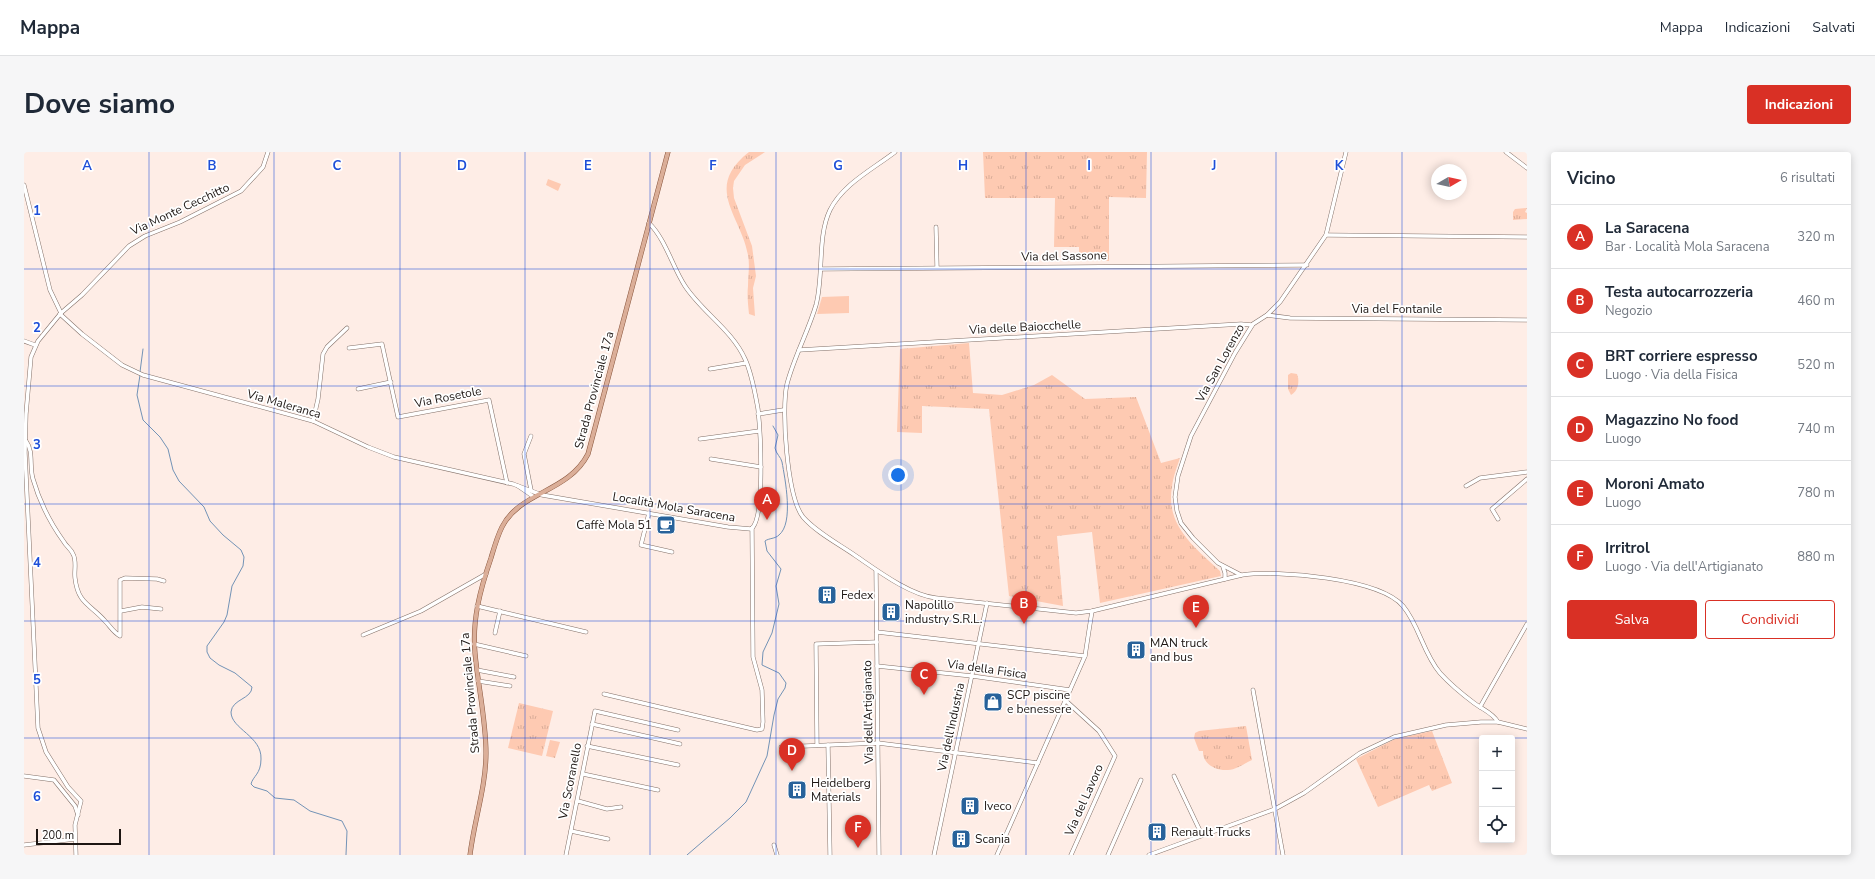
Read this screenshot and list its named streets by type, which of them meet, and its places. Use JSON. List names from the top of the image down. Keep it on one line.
{"streets":{"main road":["Strada Provinciale 17a"],"street":["Via Monte Cecchitto","Via del Sassone","Via del Fontanile","Via delle Baiocchelle","Via San Lorenzo","Via Rosetole","Via Maleranca","Località Mola Saracena","Via della Fisica","Via dell'Artigianato","Via dell'Industria","Via Scoranello","Via del Lavoro"]},"crossings":[["Via Monte Cecchitto","Via Maleranca"],["Via del Sassone","Via San Lorenzo"],["Via del Fontanile","Via San Lorenzo"],["Via delle Baiocchelle","Via San Lorenzo"],["Strada Provinciale 17a","Località Mola Saracena"],["Via Rosetole","Via Maleranca"],["Via Maleranca","Località Mola Saracena"],["Via della Fisica","Via dell'Artigianato"],["Via della Fisica","Via dell'Industria"]],"places":{"cafe":["Caffè Mola 51"],"building":["Fedex","Napolillo industry S.R.L.","MAN truck and bus","Heidelberg Materials","Iveco","Renault Trucks","Scania"],"shop":["SCP piscine e benessere"]},"scale_bar":"200 m","north":"right","page":{"header":"Mappa","nav":["Mappa","Indicazioni","Salvati"],"title":"Dove siamo","buttons":["Indicazioni",["Salva","Condividi"]],"heading":["Vicino","6 risultati"],"list":[{"mark":"A","name":"La Saracena","note":"Bar · Località Mola Saracena","value":"320 m"},{"mark":"B","name":"Testa autocarrozzeria","note":"Negozio","value":"460 m"},{"mark":"C","name":"BRT corriere espresso","note":"Luogo · Via della Fisica","value":"520 m"},{"mark":"D","name":"Magazzino No food","note":"Luogo","value":"740 m"},{"mark":"E","name":"Moroni Amato","note":"Luogo","value":"780 m"},{"mark":"F","name":"Irritrol","note":"Luogo · Via dell'Artigianato","value":"880 m"}],"pins":["A","B","E","C","D","F"],"map_buttons":["+","−"],"scale":"200 m"},"grid":{"columns":["A","B","C","D","E","F","G","H","I","J","K"],"rows":["1","2","3","4","5","6"]}}
